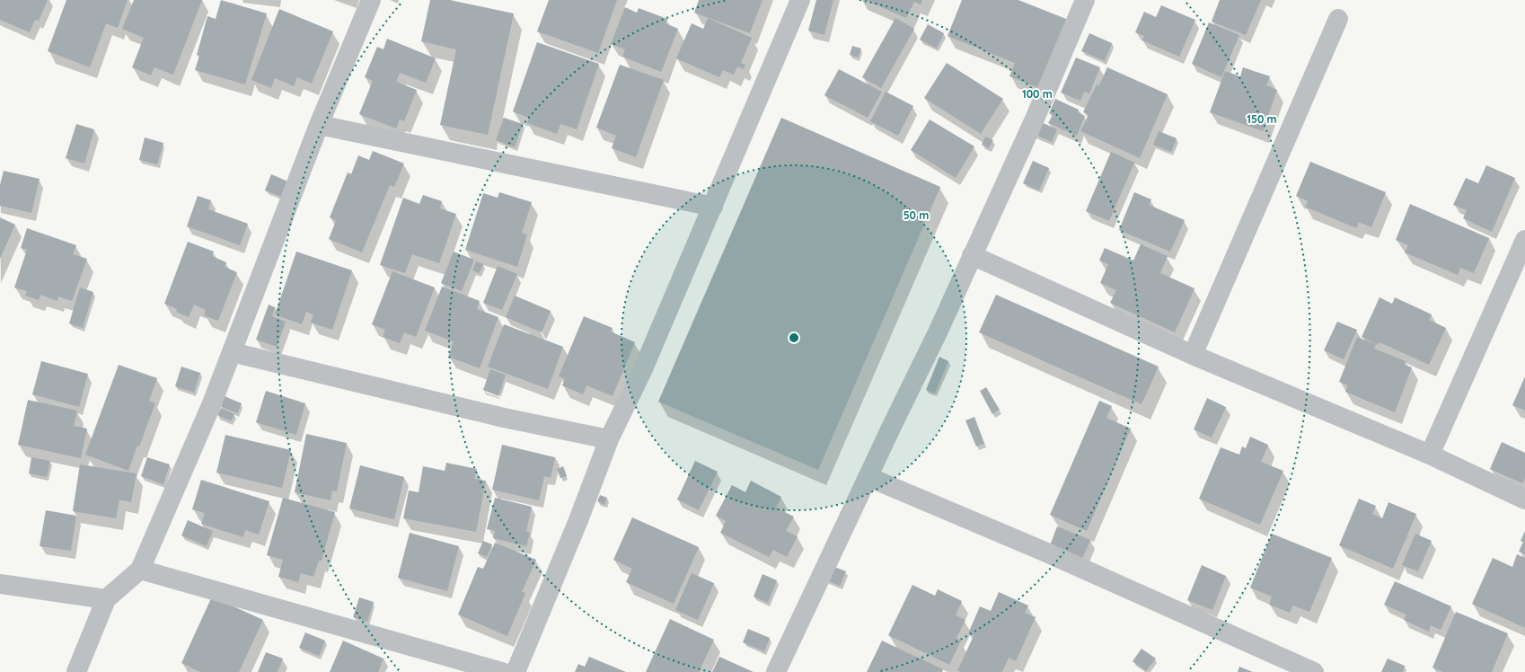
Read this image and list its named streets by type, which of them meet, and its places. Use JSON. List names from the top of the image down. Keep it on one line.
{"rings":["100 m","150 m","50 m"]}
